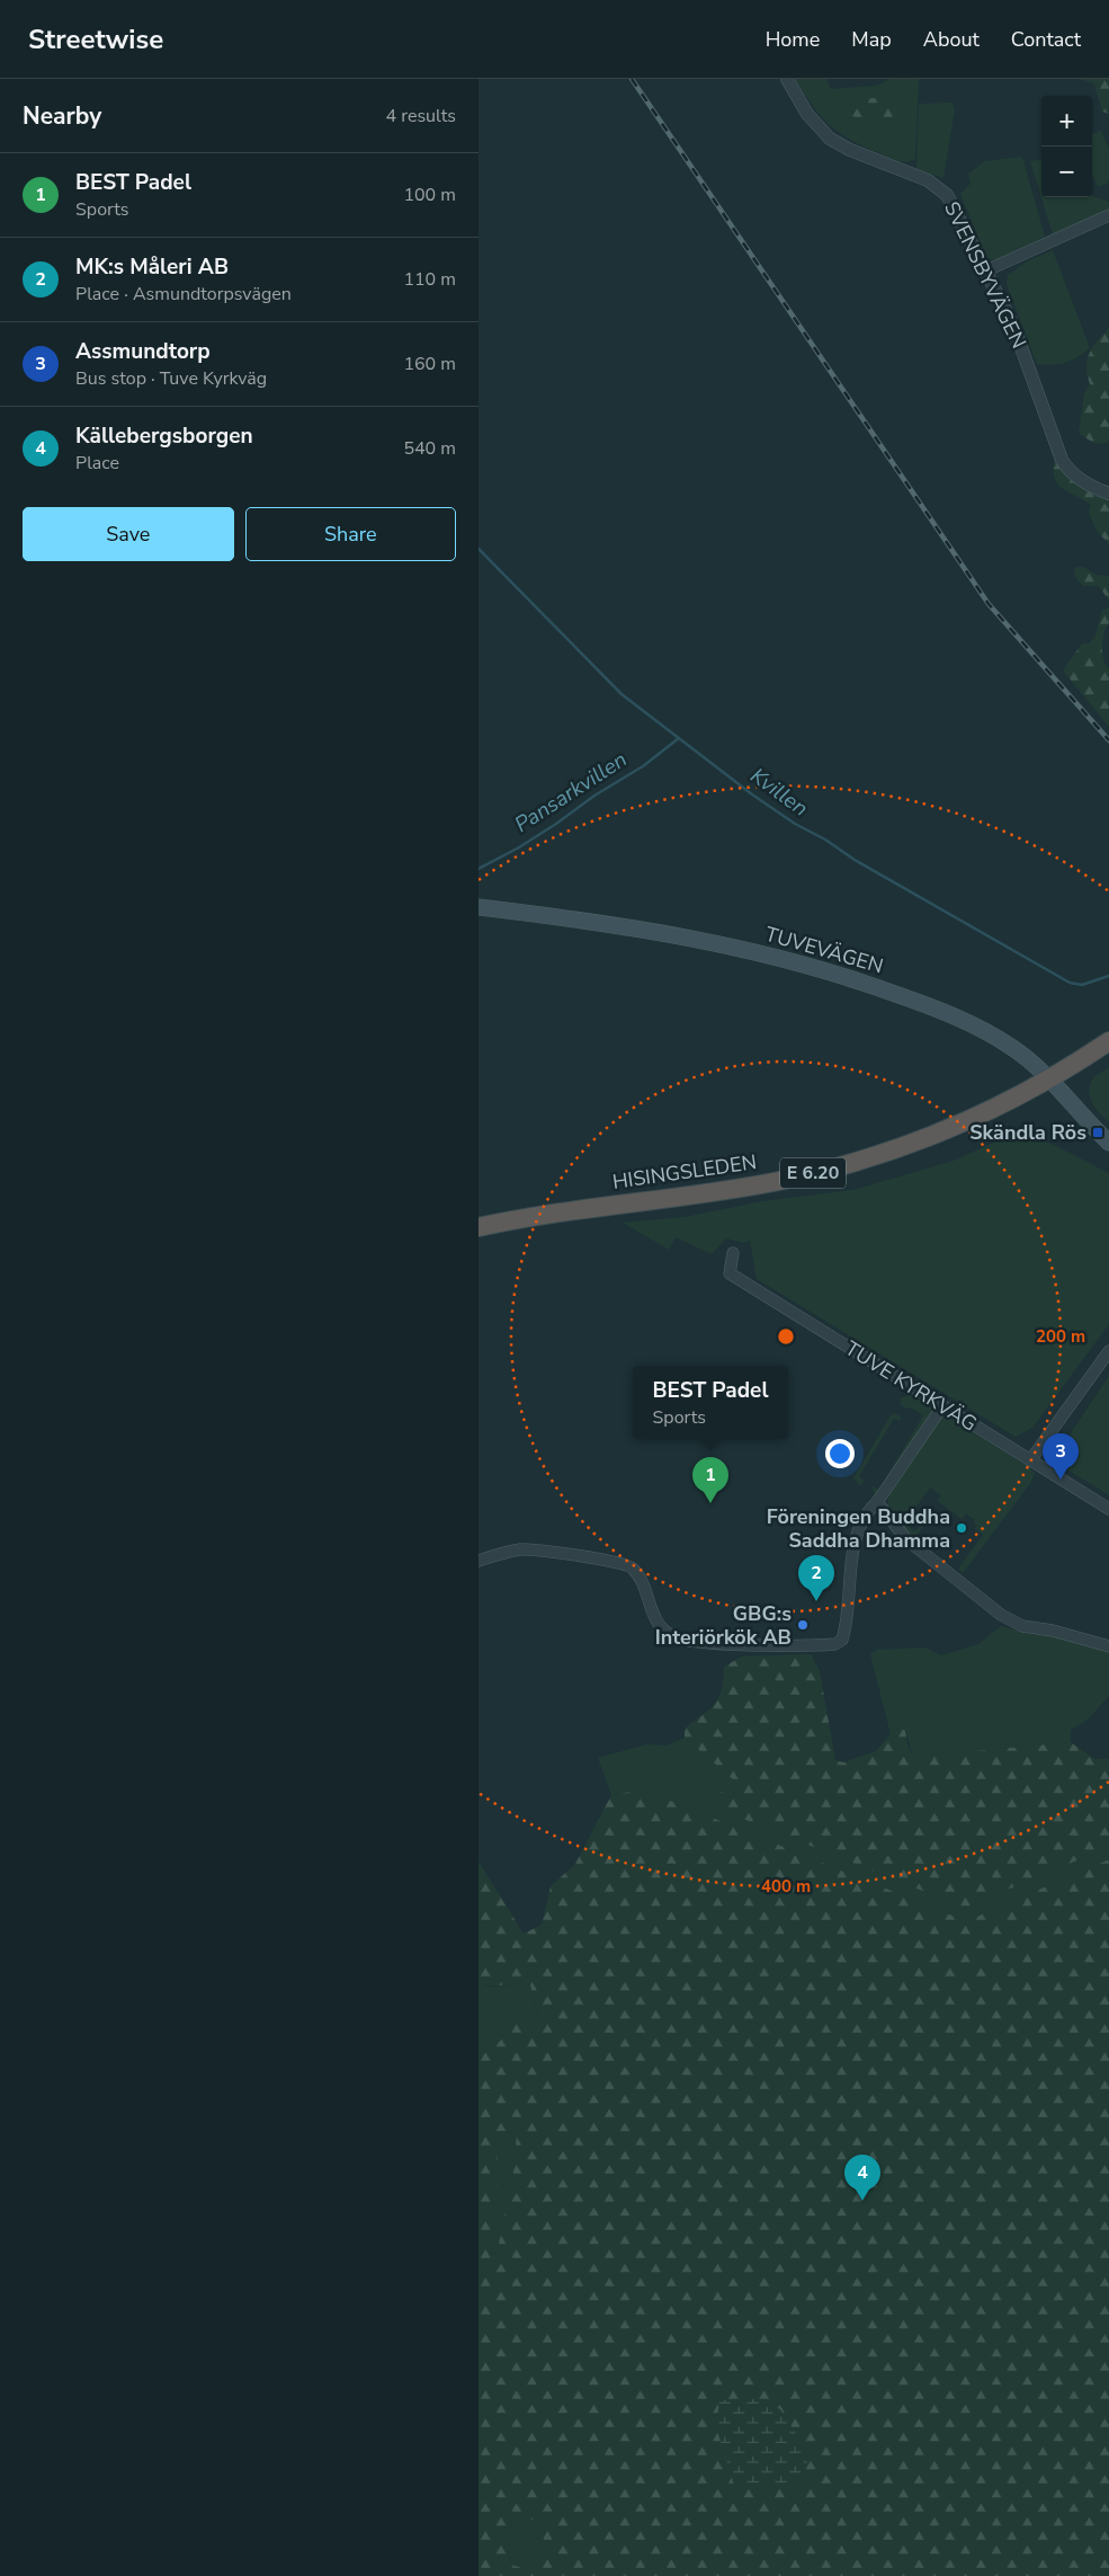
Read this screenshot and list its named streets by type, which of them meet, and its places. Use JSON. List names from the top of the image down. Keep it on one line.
{"streets":{"highway":["HISINGSLEDEN","E 6.20"],"main road":["TUVEVÄGEN"],"street":["SVENSBYVÄGEN","TUVE KYRKVÄG"]},"crossings":[["TUVEVÄGEN","HISINGSLEDEN"],["TUVEVÄGEN","E 6.20"],["HISINGSLEDEN","E 6.20"]],"water":["Pansarkvillen","Kvillen"],"places":{"transit":["Skändla Rös"],"other":["Föreningen Buddha Saddha Dhamma","GBG:s Interiörkök AB"]},"page":{"header":"Streetwise","nav":["Home","Map","About","Contact"],"heading":["Nearby","4 results"],"map_buttons":["+","−"],"list":[{"mark":"1","name":"BEST Padel","note":"Sports","value":"100 m"},{"mark":"2","name":"MK:s Måleri AB","note":"Place · Asmundtorpsvägen","value":"110 m"},{"mark":"3","name":"Assmundtorp","note":"Bus stop · Tuve Kyrkväg","value":"160 m"},{"mark":"4","name":"Källebergsborgen","note":"Place","value":"540 m"}],"buttons":["Save","Share"],"popup":["BEST Padel","Sports"],"pins":["3","1","2","4"]},"rings":["200 m","400 m"]}
